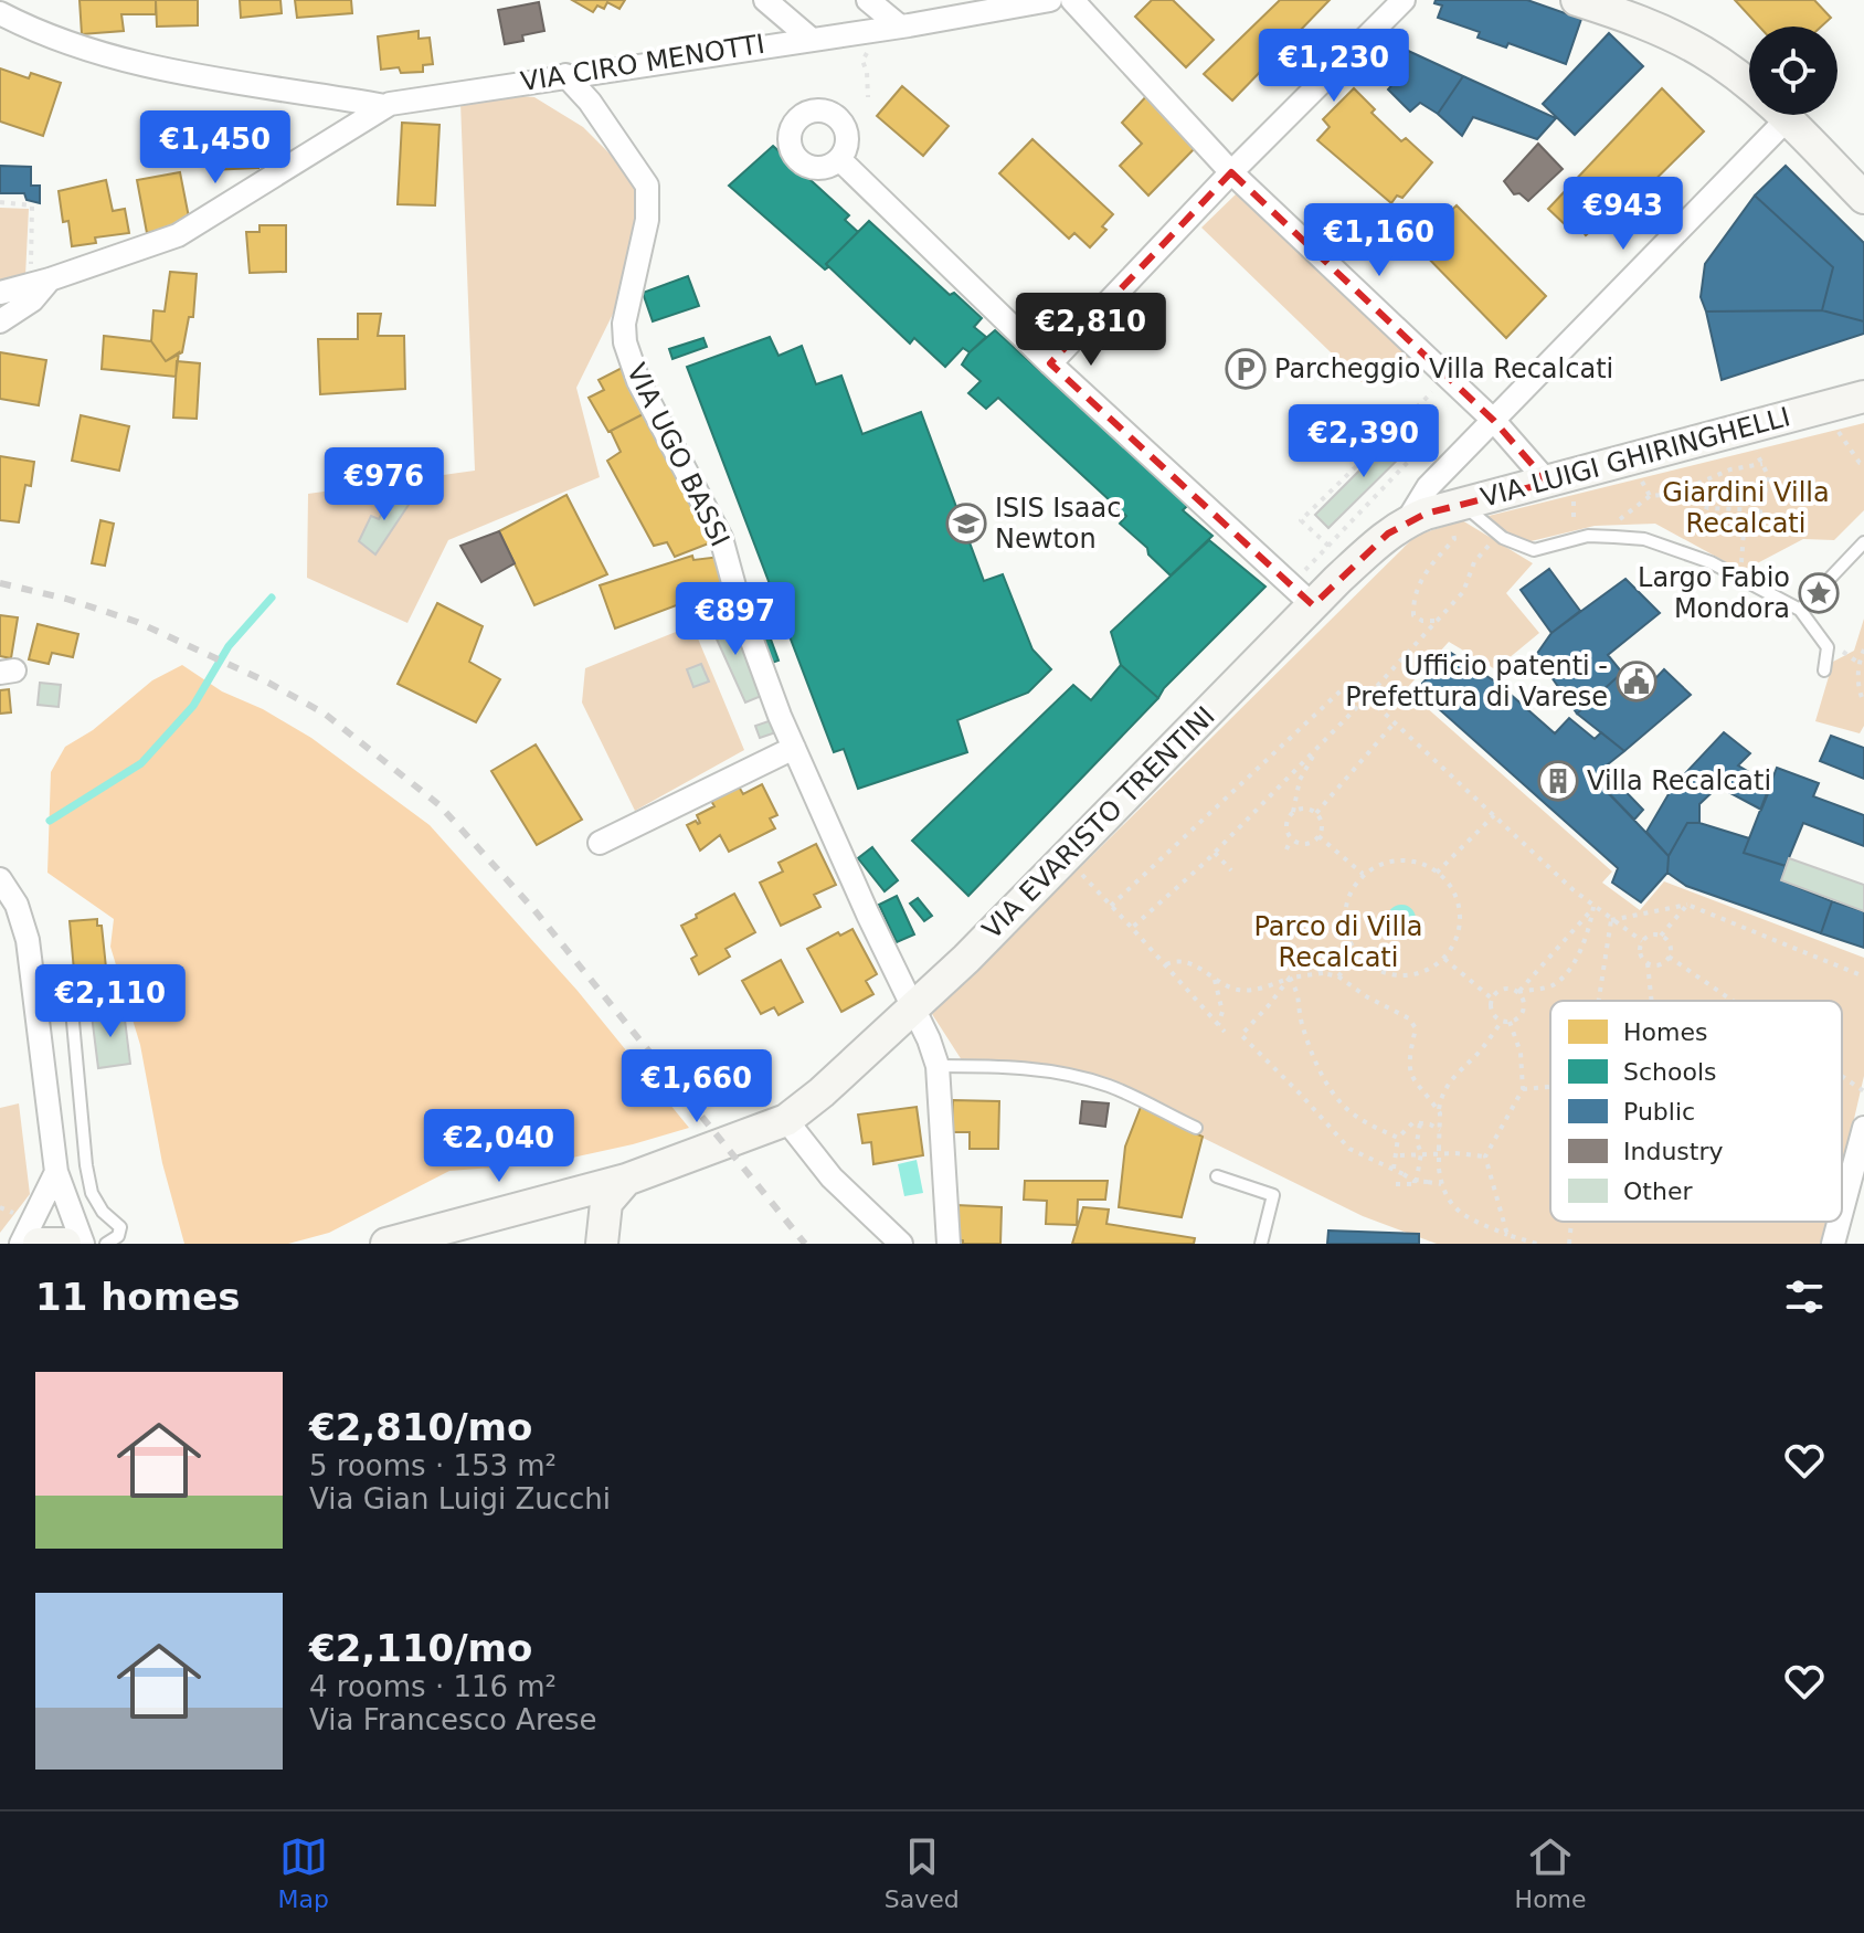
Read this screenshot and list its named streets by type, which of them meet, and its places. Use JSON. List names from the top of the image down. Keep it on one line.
{"streets":{"street":["VIA CIRO MENOTTI","VIA UGO BASSI","VIA LUIGI GHIRINGHELLI","VIA EVARISTO TRENTINI"]},"crossings":[["VIA CIRO MENOTTI","VIA UGO BASSI"],["VIA UGO BASSI","VIA EVARISTO TRENTINI"],["VIA LUIGI GHIRINGHELLI","VIA EVARISTO TRENTINI"]],"parks":["Giardini Villa Recalcati","Parco di Villa Recalcati"],"places":{"parking":["Parcheggio Villa Recalcati"],"school or university":["ISIS Isaac Newton"],"place":["Largo Fabio Mondora"],"public building":["Ufficio patenti - Prefettura di Varese"],"building":["Villa Recalcati"]},"legend":["Homes","Schools","Public","Industry","Other"],"page":{"price":["€1,230","€1,450","€943","€1,160","€2,810","€2,390","€976","€897","€2,110","€1,660","€2,040"],"heading":"11 homes","list":[{"name":"€2,810/mo","note":"5 rooms · 153 m² · Via Gian Luigi Zucchi"},{"name":"€2,110/mo","note":"4 rooms · 116 m² · Via Francesco Arese"}],"tabs":["Map","Saved","Home"]}}
